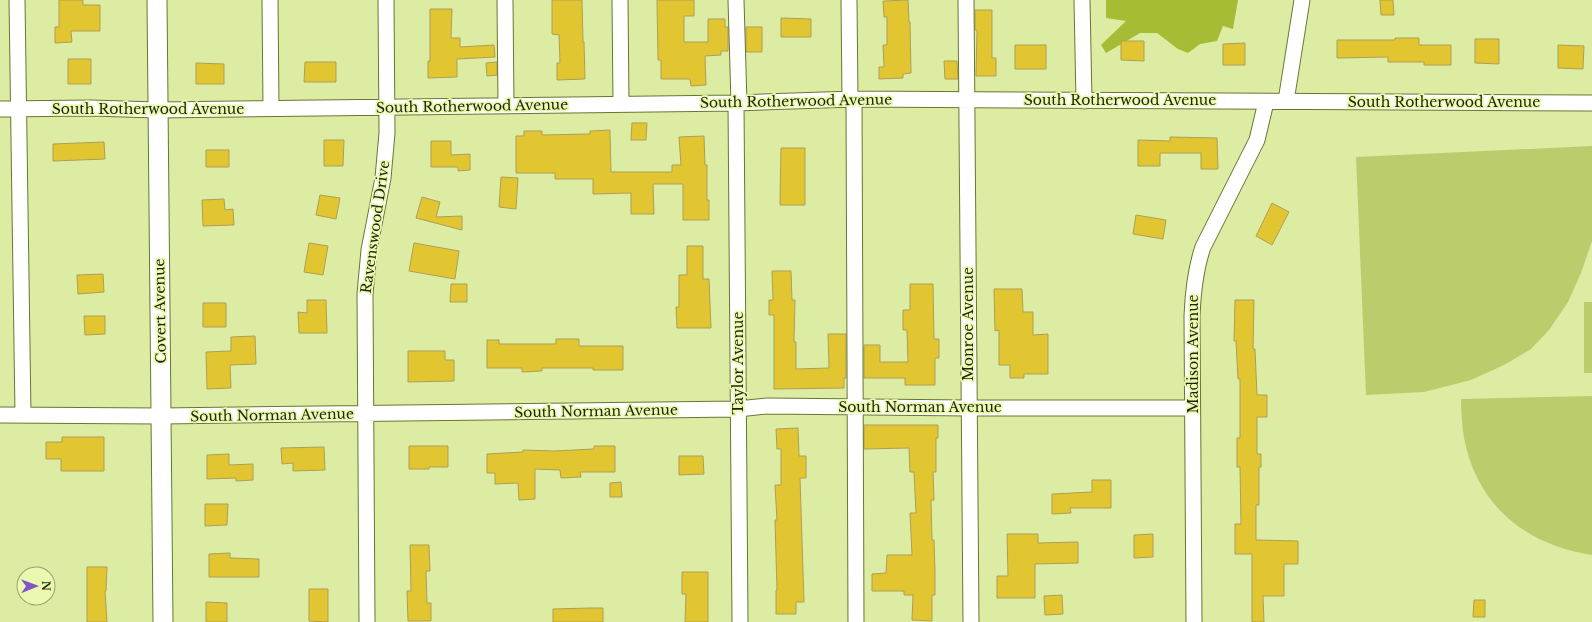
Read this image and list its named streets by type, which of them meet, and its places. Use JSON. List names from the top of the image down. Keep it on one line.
{"streets":{"main road":["Covert Avenue"],"street":["South Rotherwood Avenue","Ravenswood Drive","Monroe Avenue","Madison Avenue","Taylor Avenue","South Norman Avenue"]},"crossings":[["South Rotherwood Avenue","Ravenswood Drive"],["South Rotherwood Avenue","Covert Avenue"],["South Rotherwood Avenue","Monroe Avenue"],["South Rotherwood Avenue","Madison Avenue"],["South Rotherwood Avenue","Taylor Avenue"],["Ravenswood Drive","South Norman Avenue"],["Covert Avenue","South Norman Avenue"],["Monroe Avenue","South Norman Avenue"],["Madison Avenue","South Norman Avenue"],["Taylor Avenue","South Norman Avenue"]],"north":"right"}
